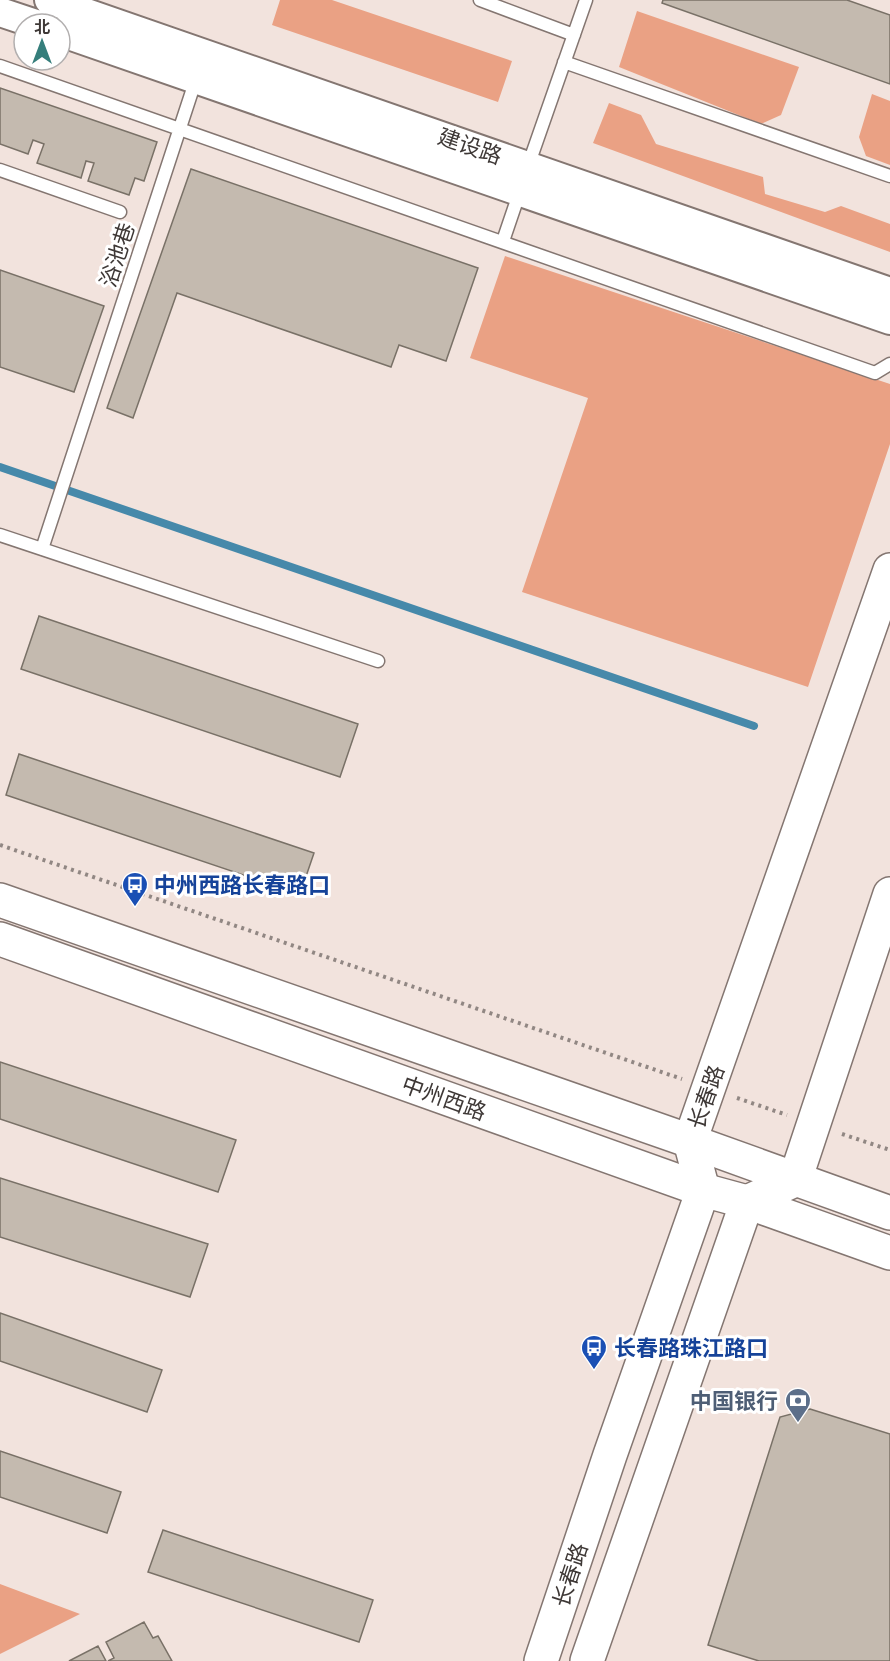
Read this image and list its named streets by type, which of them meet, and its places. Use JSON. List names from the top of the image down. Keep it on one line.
{"streets":{"main road":["长春路","中州西路"],"street":["建设路"],"lane":["浴池巷"]},"crossings":[["建设路","浴池巷"],["长春路","中州西路"]],"places":{"bus stop":["中州西路长春路口","长春路珠江路口"],"bank":["中国银行"]},"north":"top"}
